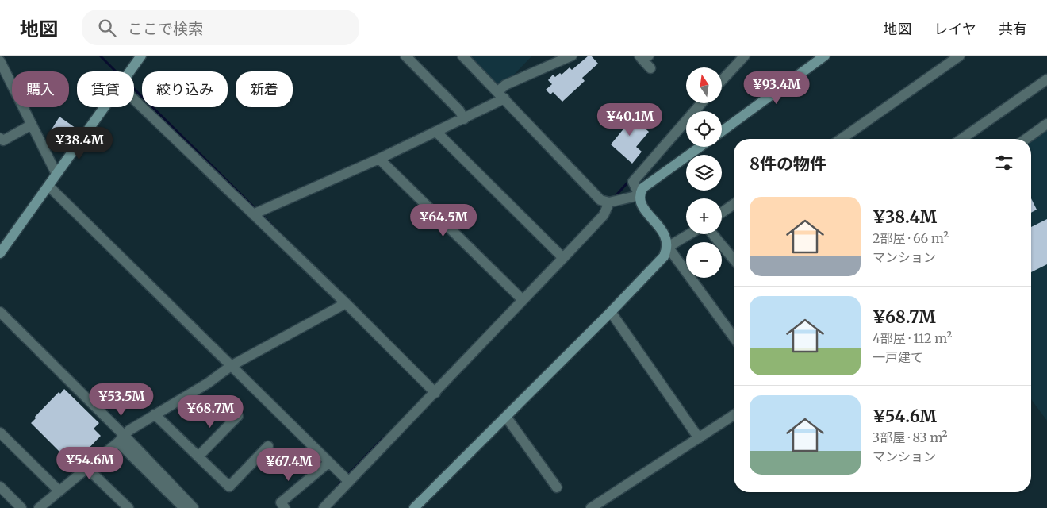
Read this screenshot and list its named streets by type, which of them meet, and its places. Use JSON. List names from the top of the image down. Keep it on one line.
{"north":"top","page":{"header":"地図","search":"ここで検索","nav":["地図","レイヤ","共有"],"map_buttons":["+","−"],"price":["¥93.4M","¥40.1M","¥38.4M","¥64.5M","¥53.5M","¥68.7M","¥54.6M","¥67.4M"],"chip":["購入","賃貸","絞り込み","新着"],"heading":"8件の物件","list":[{"name":"¥38.4M","note":"2部屋 · 66 m² · マンション"},{"name":"¥68.7M","note":"4部屋 · 112 m² · 一戸建て"},{"name":"¥54.6M","note":"3部屋 · 83 m² · マンション"}]}}
